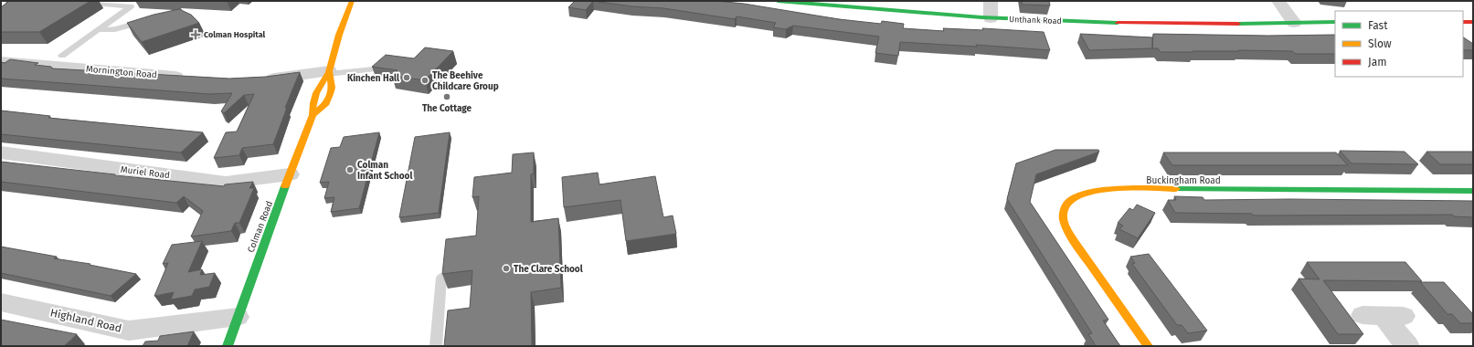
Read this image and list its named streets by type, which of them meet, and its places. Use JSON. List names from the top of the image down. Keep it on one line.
{"streets":{"main road":["Unthank Road","Buckingham Road","Colman Road"],"street":["Mornington Road","Muriel Road","Highland Road"]},"crossings":[["Muriel Road","Colman Road"],["Colman Road","Highland Road"]],"places":{"health":["Colman Hospital"],"other":["Kinchen Hall","The Beehive Childcare Group","The Cottage","Colman Infant School","The Clare School"]},"legend":["Fast","Slow","Jam"]}
